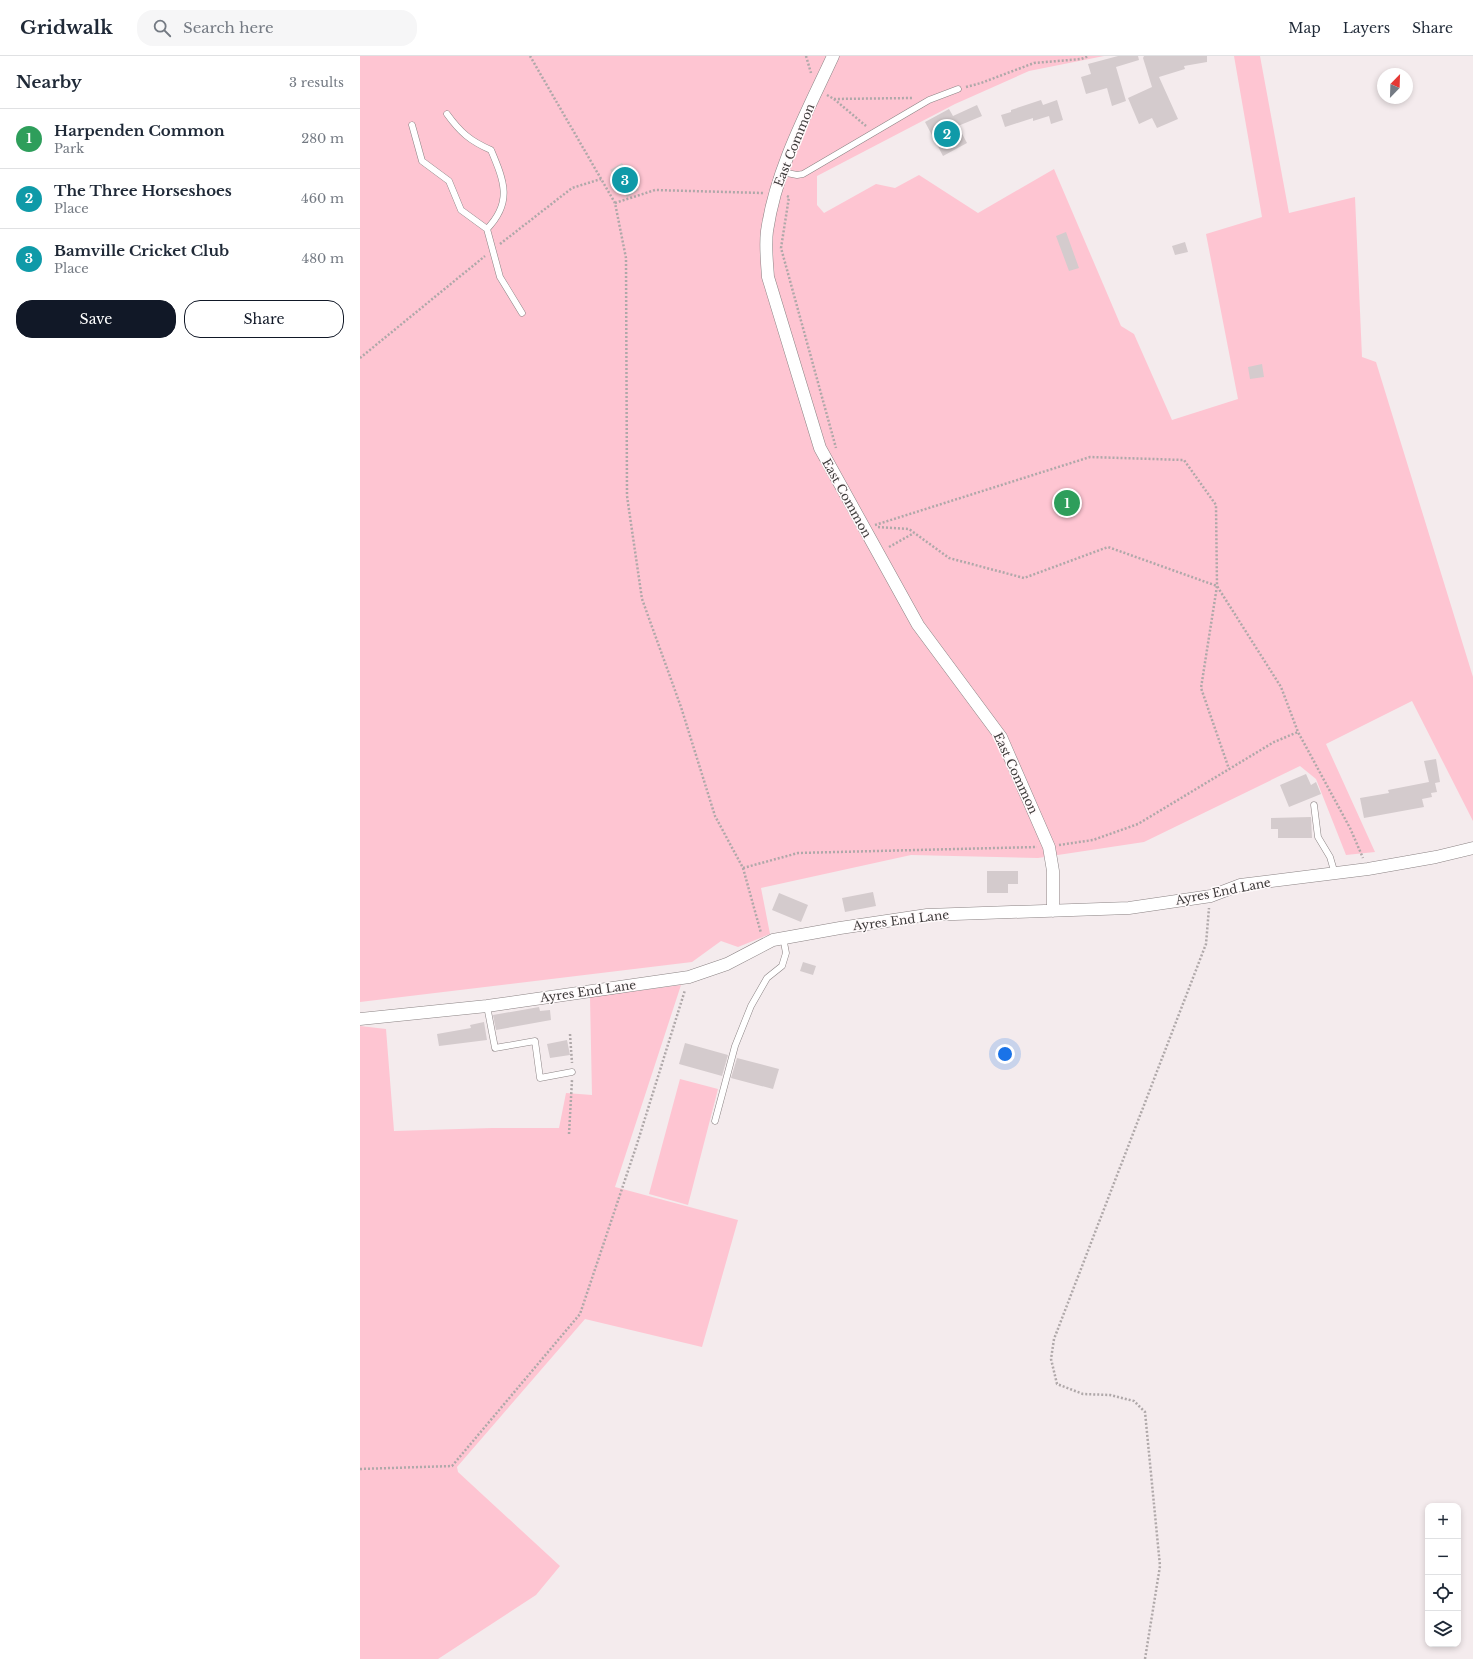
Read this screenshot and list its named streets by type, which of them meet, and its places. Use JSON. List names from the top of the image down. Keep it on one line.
{"streets":{"street":["East Common","Ayres End Lane"]},"crossings":[["East Common","Ayres End Lane"]],"north":"top right","page":{"header":"Gridwalk","search":"Search here","nav":["Map","Layers","Share"],"heading":["Nearby","3 results"],"list":[{"mark":"1","name":"Harpenden Common","note":"Park","value":"280 m"},{"mark":"2","name":"The Three Horseshoes","note":"Place","value":"460 m"},{"mark":"3","name":"Bamville Cricket Club","note":"Place","value":"480 m"}],"pins":["2","3","1"],"buttons":["Save","Share"],"map_buttons":["+","−"]}}
